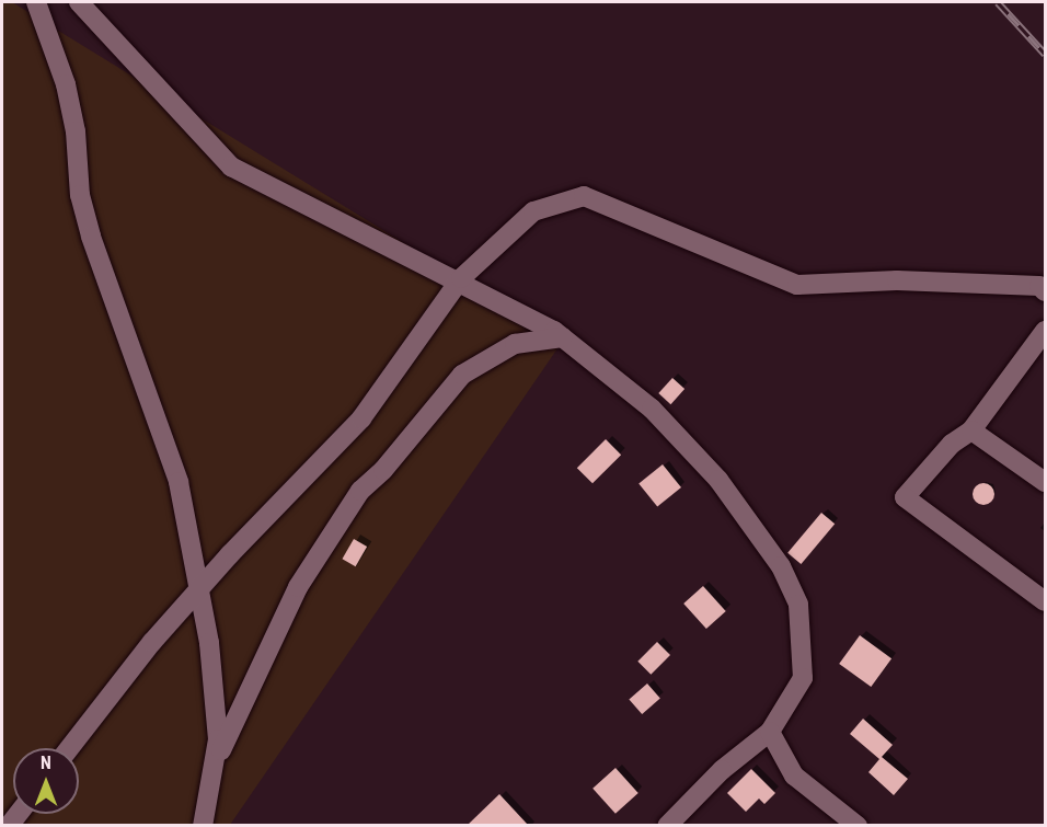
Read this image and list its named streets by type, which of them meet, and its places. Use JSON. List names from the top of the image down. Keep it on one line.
{"north":"top"}
